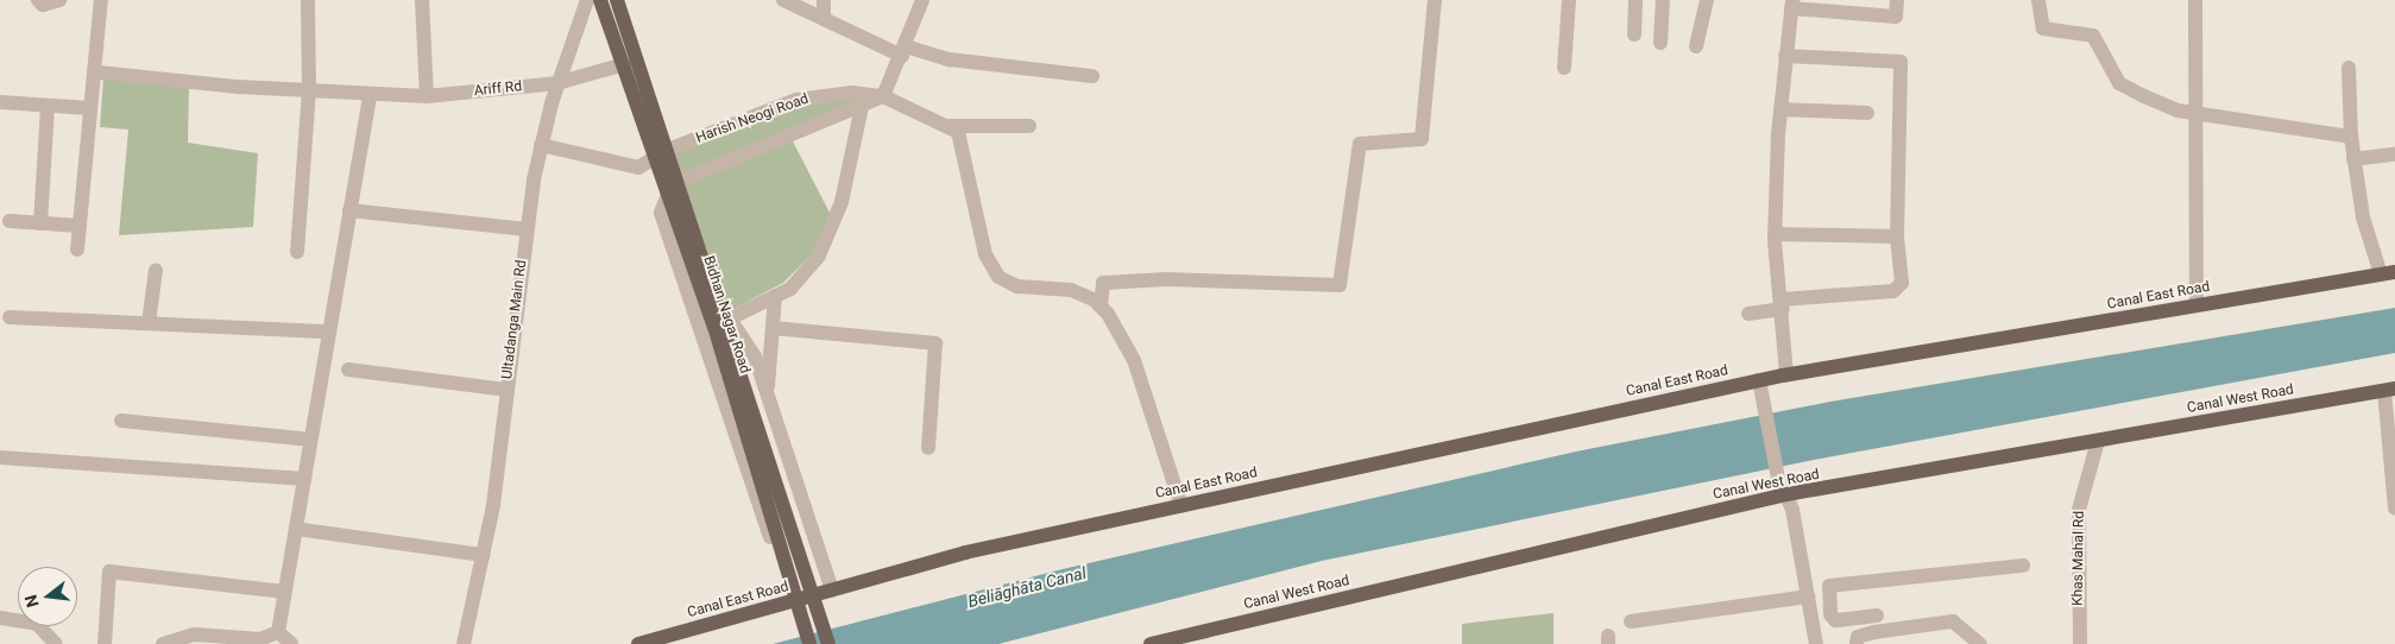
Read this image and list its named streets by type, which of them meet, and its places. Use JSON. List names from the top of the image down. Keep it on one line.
{"streets":{"main road":["Canal East Road","Bidhan Nagar Road","Canal West Road"],"street":["Ariff Rd","Harish Neogi Road","Ultadanga Main Rd","Khas Mahal Rd"]},"crossings":[["Ariff Rd","Bidhan Nagar Road"],["Ariff Rd","Ultadanga Main Rd"],["Harish Neogi Road","Canal East Road"],["Harish Neogi Road","Bidhan Nagar Road"],["Harish Neogi Road","Ultadanga Main Rd"],["Canal West Road","Khas Mahal Rd"]],"water":["Beliāghāta Canal"],"north":"left"}
